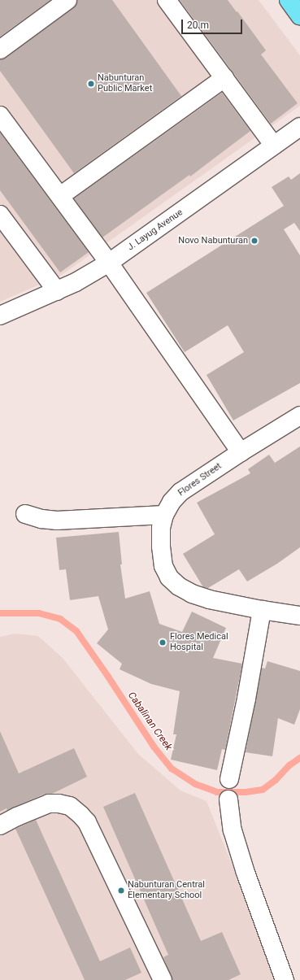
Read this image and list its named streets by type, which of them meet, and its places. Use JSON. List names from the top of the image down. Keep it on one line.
{"streets":{"street":["J. Layug Avenue","Flores Street"]},"water":["Cabalinan Creek"],"places":["Nabunturan Public Market","Novo Nabunturan","Flores Medical Hospital","Nabunturan Central Elementary School"],"scale_bar":"20 m"}
